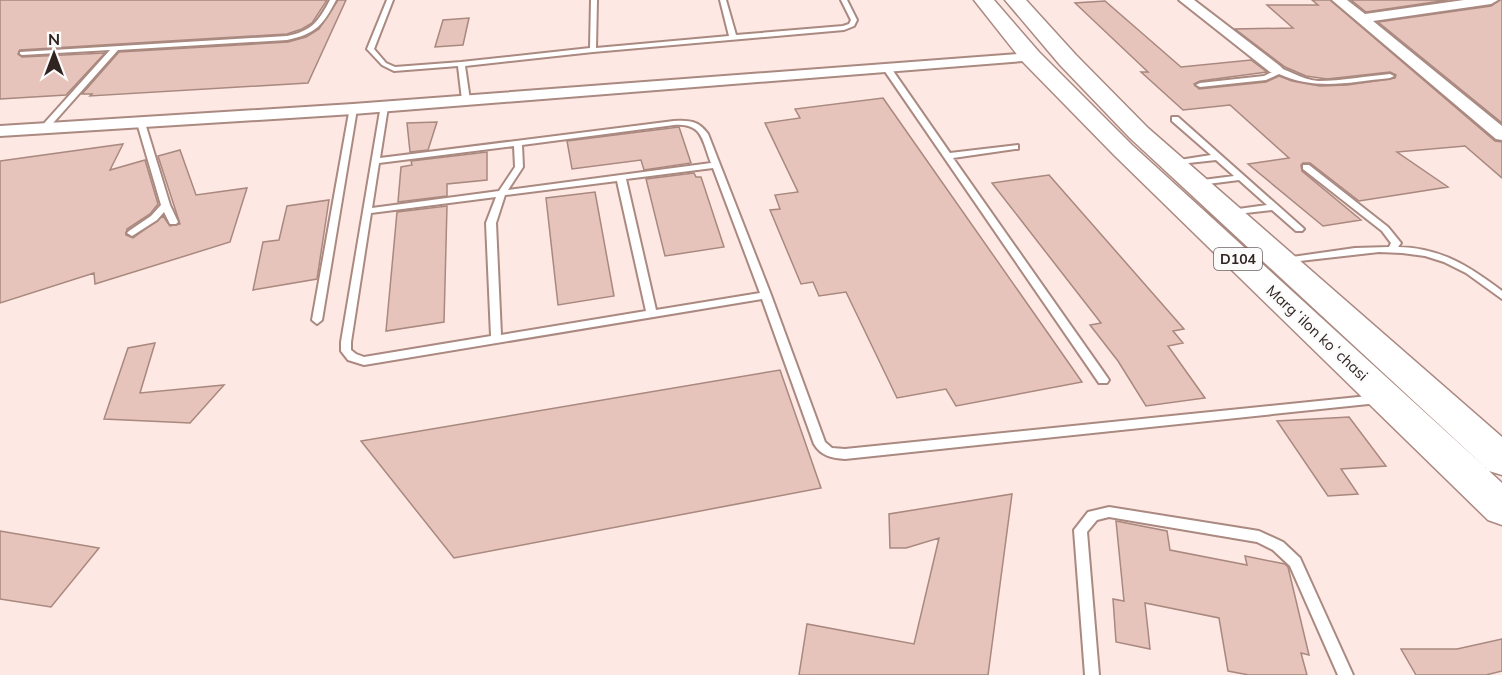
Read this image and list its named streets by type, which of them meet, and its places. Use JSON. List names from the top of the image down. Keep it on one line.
{"streets":{"main road":["D104","Margʻilon koʻchasi"]},"north":"top"}
